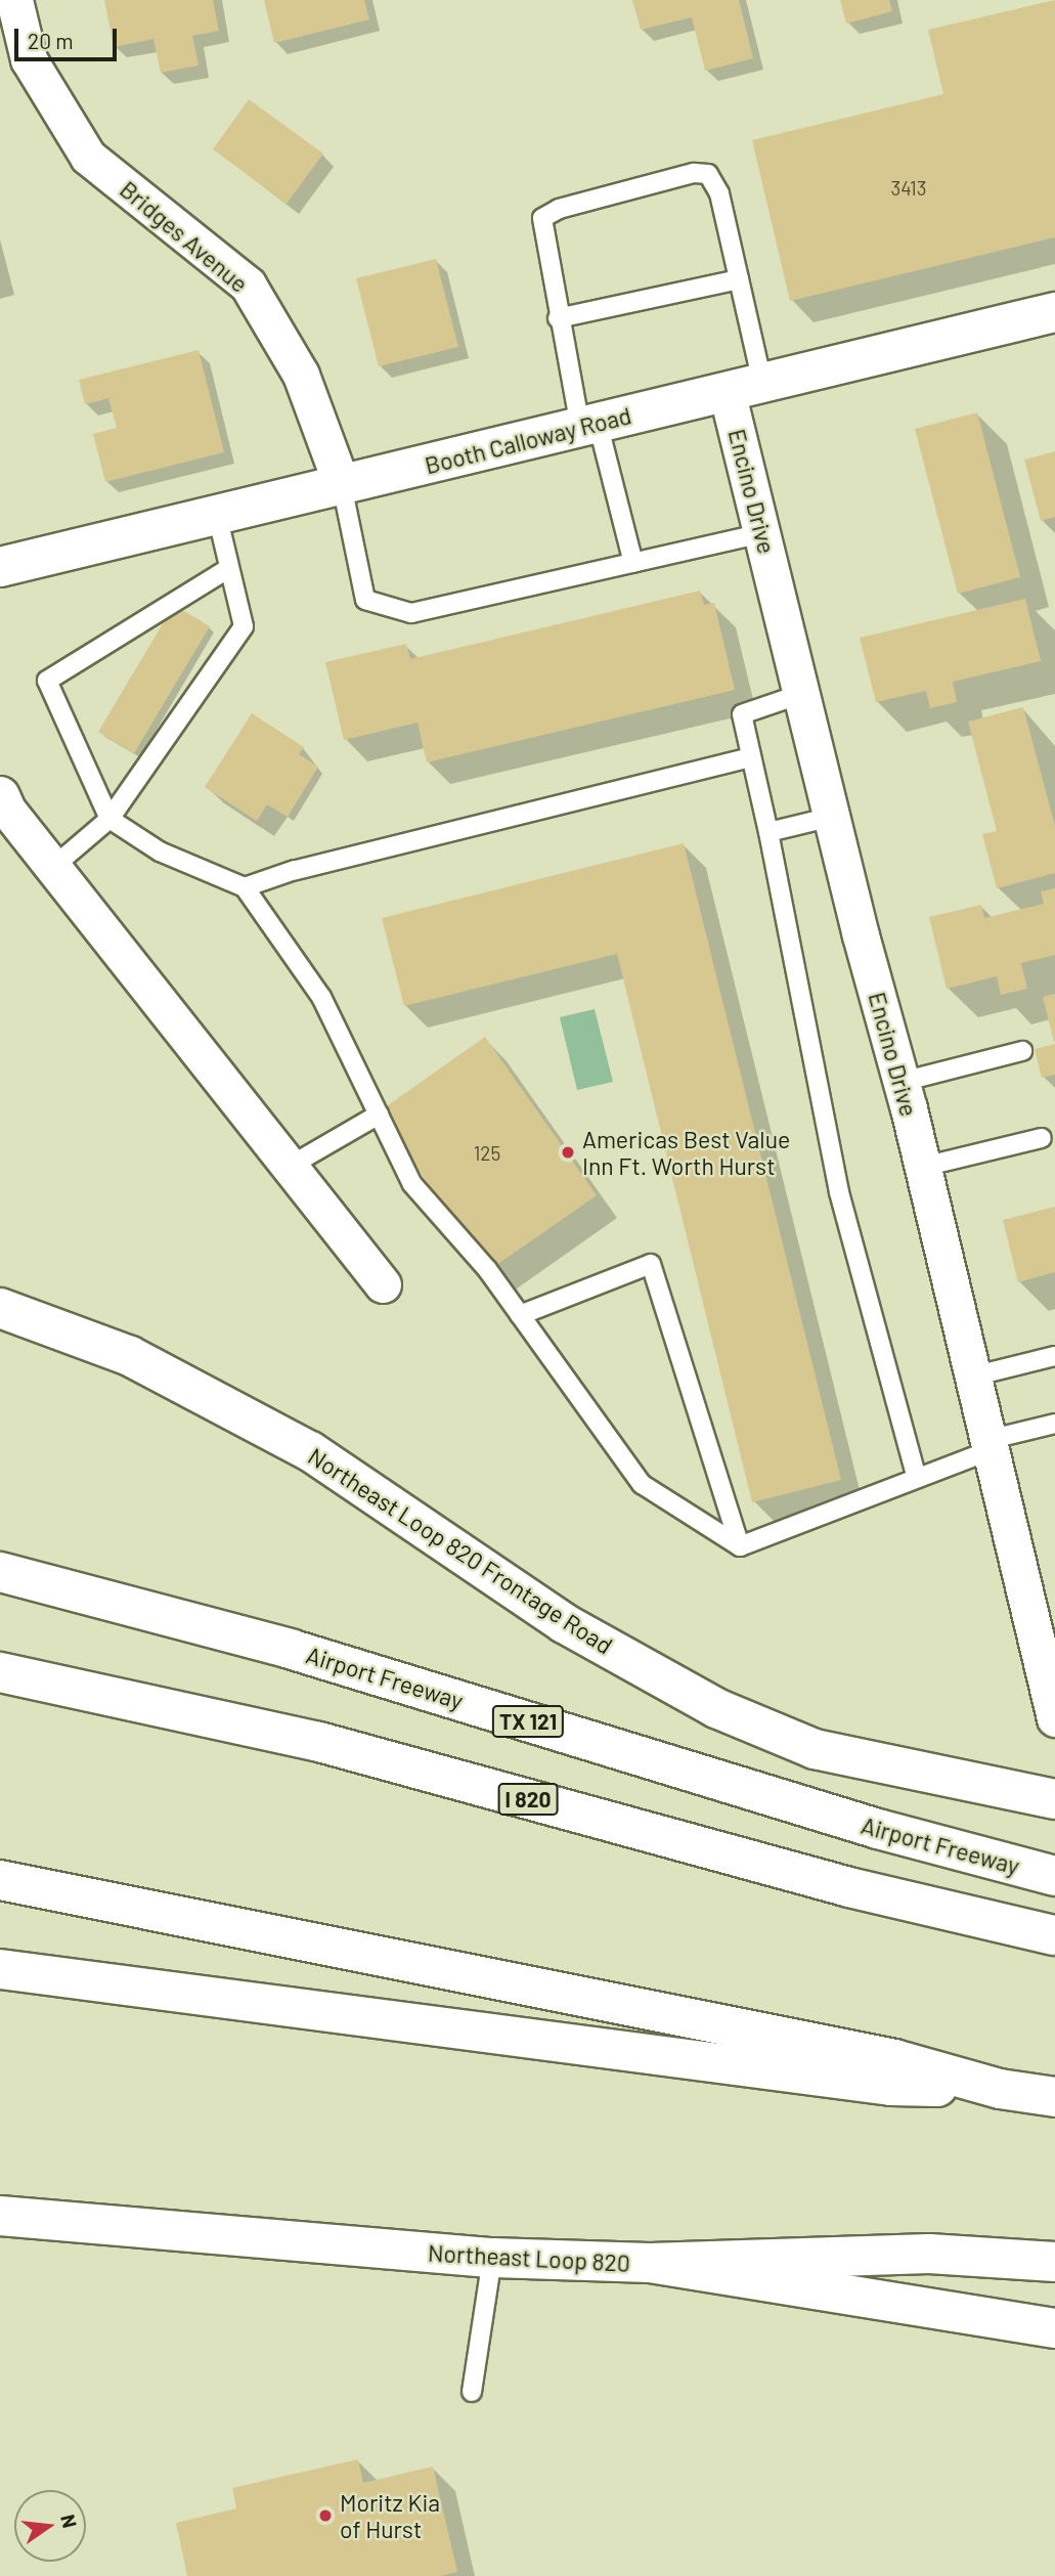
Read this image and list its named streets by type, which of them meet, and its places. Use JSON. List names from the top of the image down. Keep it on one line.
{"streets":{"main road":["Booth Calloway Road","Northeast Loop 820 Frontage Road","Airport Freeway","TX 121","I 820","Northeast Loop 820"],"street":["Bridges Avenue","Encino Drive"]},"crossings":[["Bridges Avenue","Booth Calloway Road"],["Booth Calloway Road","Encino Drive"]],"places":["Americas Best Value Inn Ft. Worth Hurst","Moritz Kia of Hurst"],"house_numbers":["3413","125"],"scale_bar":"20 m","north":"right"}
